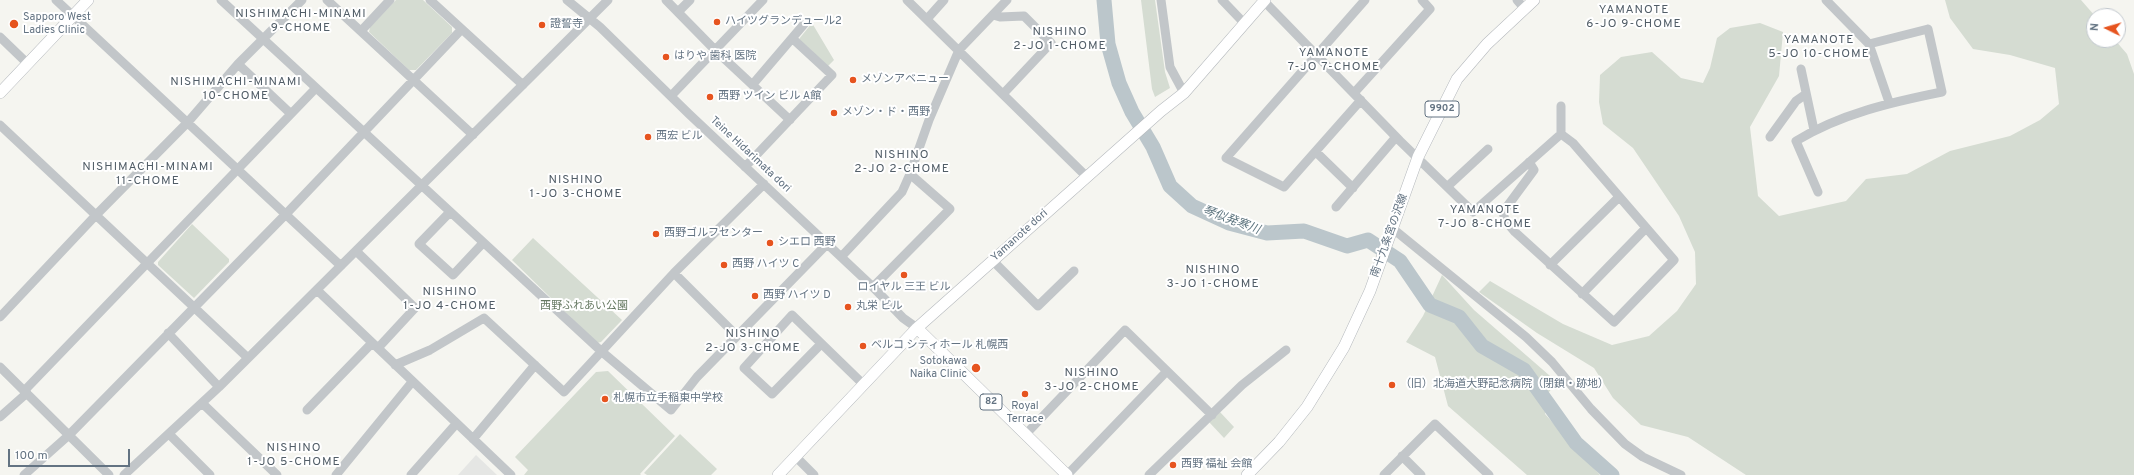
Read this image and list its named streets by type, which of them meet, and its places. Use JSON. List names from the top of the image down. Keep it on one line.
{"streets":{"main road":["9902","Yamanote dori","南十九条宮の沢線","82"],"street":["Teine Hidarimata dori"]},"crossings":[["Teine Hidarimata dori","Yamanote dori"],["Teine Hidarimata dori","82"],["Yamanote dori","82"]],"districts":["YAMANOTE 6-JO 9-CHOME","NISHIMACHI-MINAMI 9-CHOME","NISHINO 2-JO 1-CHOME","YAMANOTE 5-JO 10-CHOME","YAMANOTE 7-JO 7-CHOME","NISHIMACHI-MINAMI 10-CHOME","NISHINO 2-JO 2-CHOME","NISHIMACHI-MINAMI 11-CHOME","NISHINO 1-JO 3-CHOME","YAMANOTE 7-JO 8-CHOME","NISHINO 3-JO 1-CHOME","NISHINO 1-JO 4-CHOME","NISHINO 2-JO 3-CHOME","NISHINO 3-JO 2-CHOME","NISHINO 1-JO 5-CHOME"],"water":["琴似発寒川"],"parks":["西野ふれあい公園"],"places":["ハイツグランデュール2","Sapporo West Ladies Clinic","證誓寺","はりや 歯科 医院","メゾンアベニュー","西野 ツイン ビル A館","メゾン・ド・西野","西宏 ビル","西野ゴルフセンター","シエロ 西野","西野 ハイツ C","ロイヤル 三王 ビル","西野 ハイツ D","丸栄 ビル","ベルコ シティホール 札幌西","Sotokawa Naika Clinic","（旧）北海道大野記念病院（閉鎖・跡地）","Royal Terrace","札幌市立手稲東中学校","西野 福祉 会館"],"scale_bar":"100 m","north":"left"}
